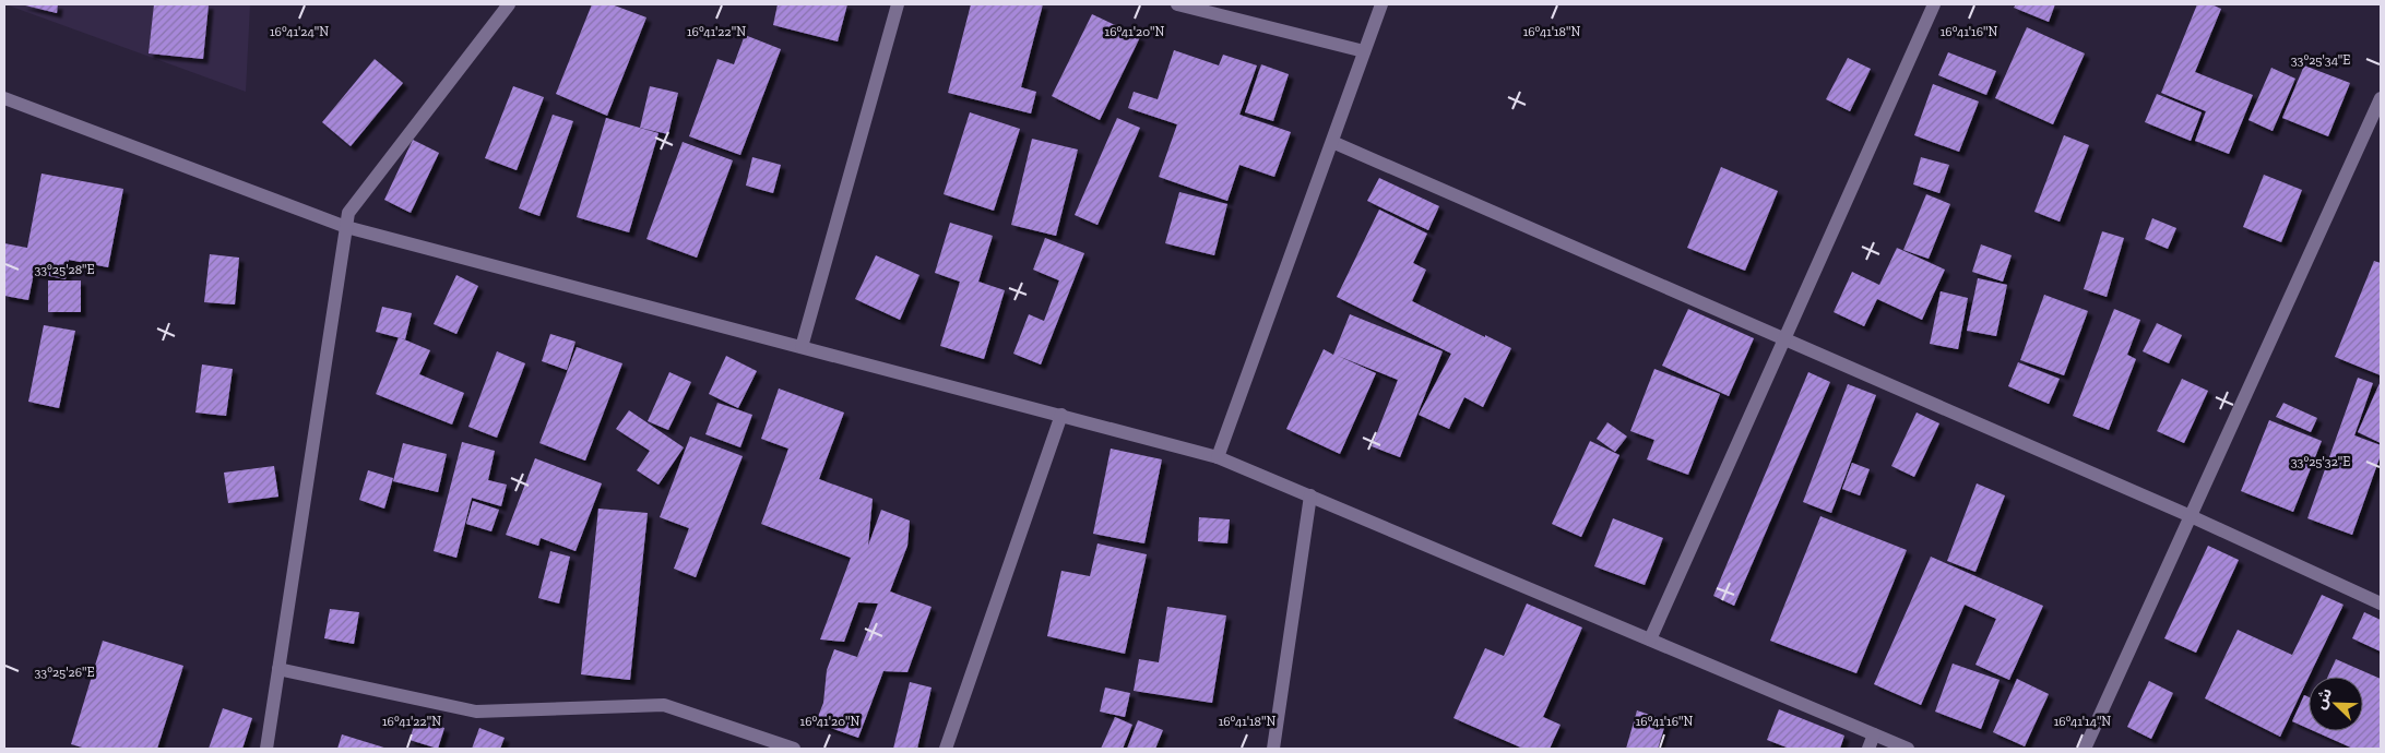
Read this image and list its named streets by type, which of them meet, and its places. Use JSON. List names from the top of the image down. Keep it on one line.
{"north":"top left","coordinates":["16°41'24\"N","16°41'20\"N","16°41'22\"N","16°41'18\"N","16°41'16\"N","33°25'34\"E","33°25'28\"E","33°25'32\"E","33°25'26\"E","16°41'14\"N"]}
